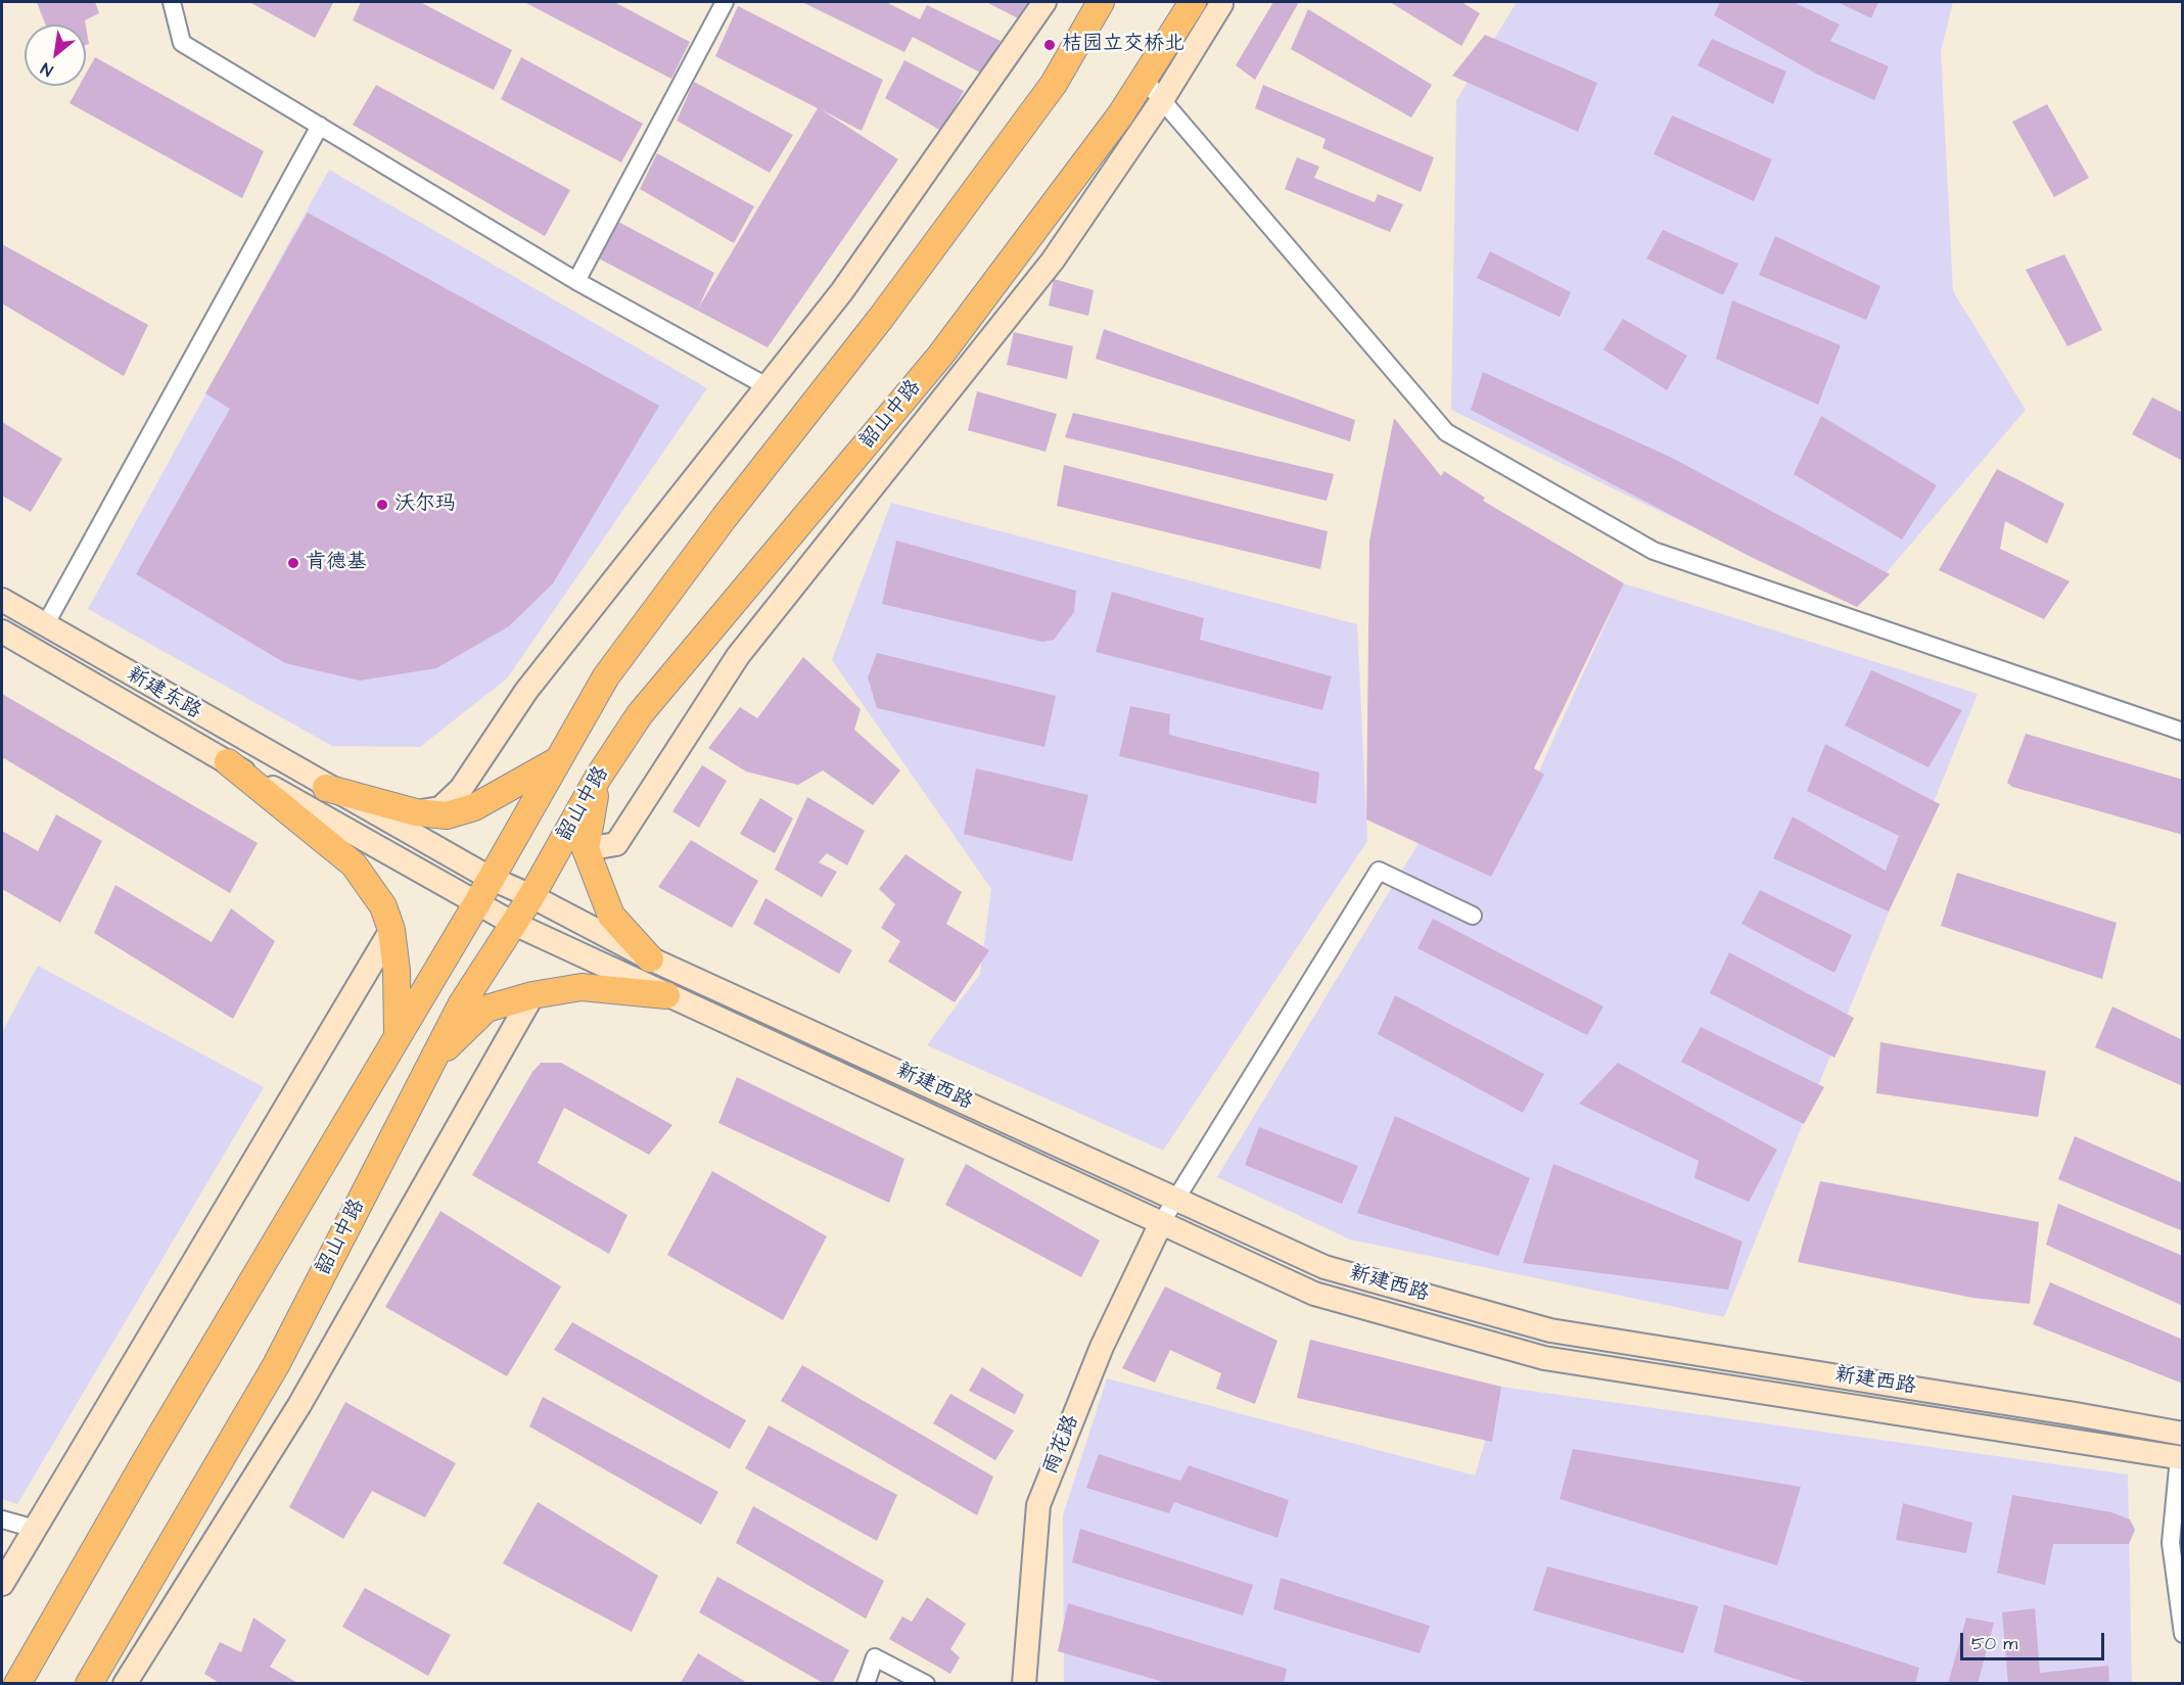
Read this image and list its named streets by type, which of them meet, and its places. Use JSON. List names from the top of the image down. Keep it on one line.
{"streets":{"main road":["韶山中路","新建东路","新建西路","雨花路"]},"crossings":[["韶山中路","新建西路"],["新建东路","新建西路"],["新建西路","雨花路"]],"places":["桔园立交桥北","沃尔玛","肯德基"],"scale_bar":"50 m","north":"bottom left"}
